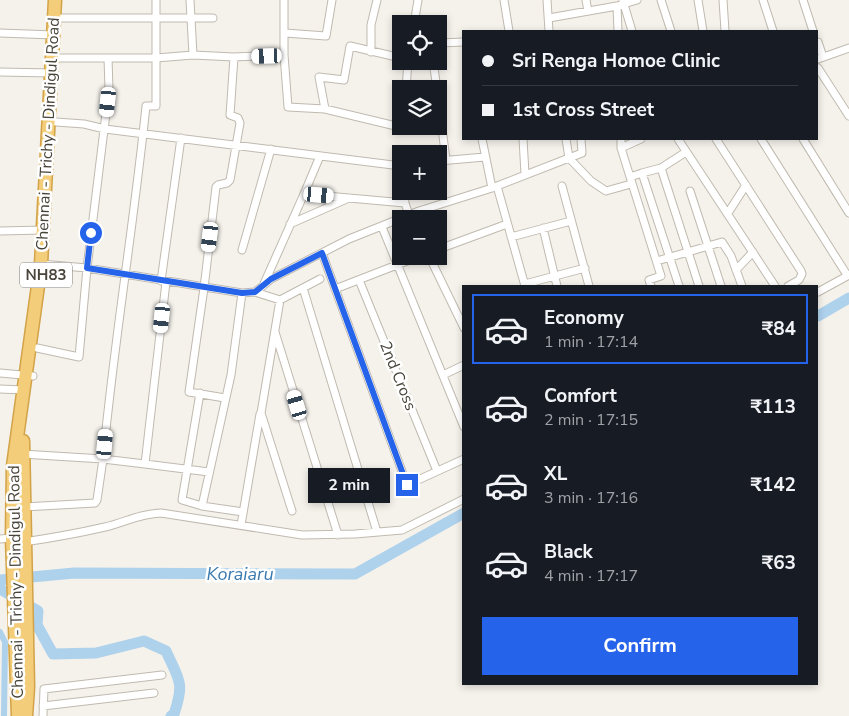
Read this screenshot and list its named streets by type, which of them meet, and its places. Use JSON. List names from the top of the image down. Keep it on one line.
{"streets":{"highway":["Chennai - Trichy - Dindigul Road","NH83"],"street":["2nd Cross"]},"water":["Koraiaru"],"page":{"map_buttons":["+","−"],"banner":["Sri Renga Homoe Clinic","1st Cross Street"],"list":[{"name":"Economy","note":"1 min · 17:14","value":"₹84"},{"name":"Comfort","note":"2 min · 17:15","value":"₹113"},{"name":"XL","note":"3 min · 17:16","value":"₹142"},{"name":"Black","note":"4 min · 17:17","value":"₹63"}],"bubble":"2 min","buttons":"Confirm"}}
